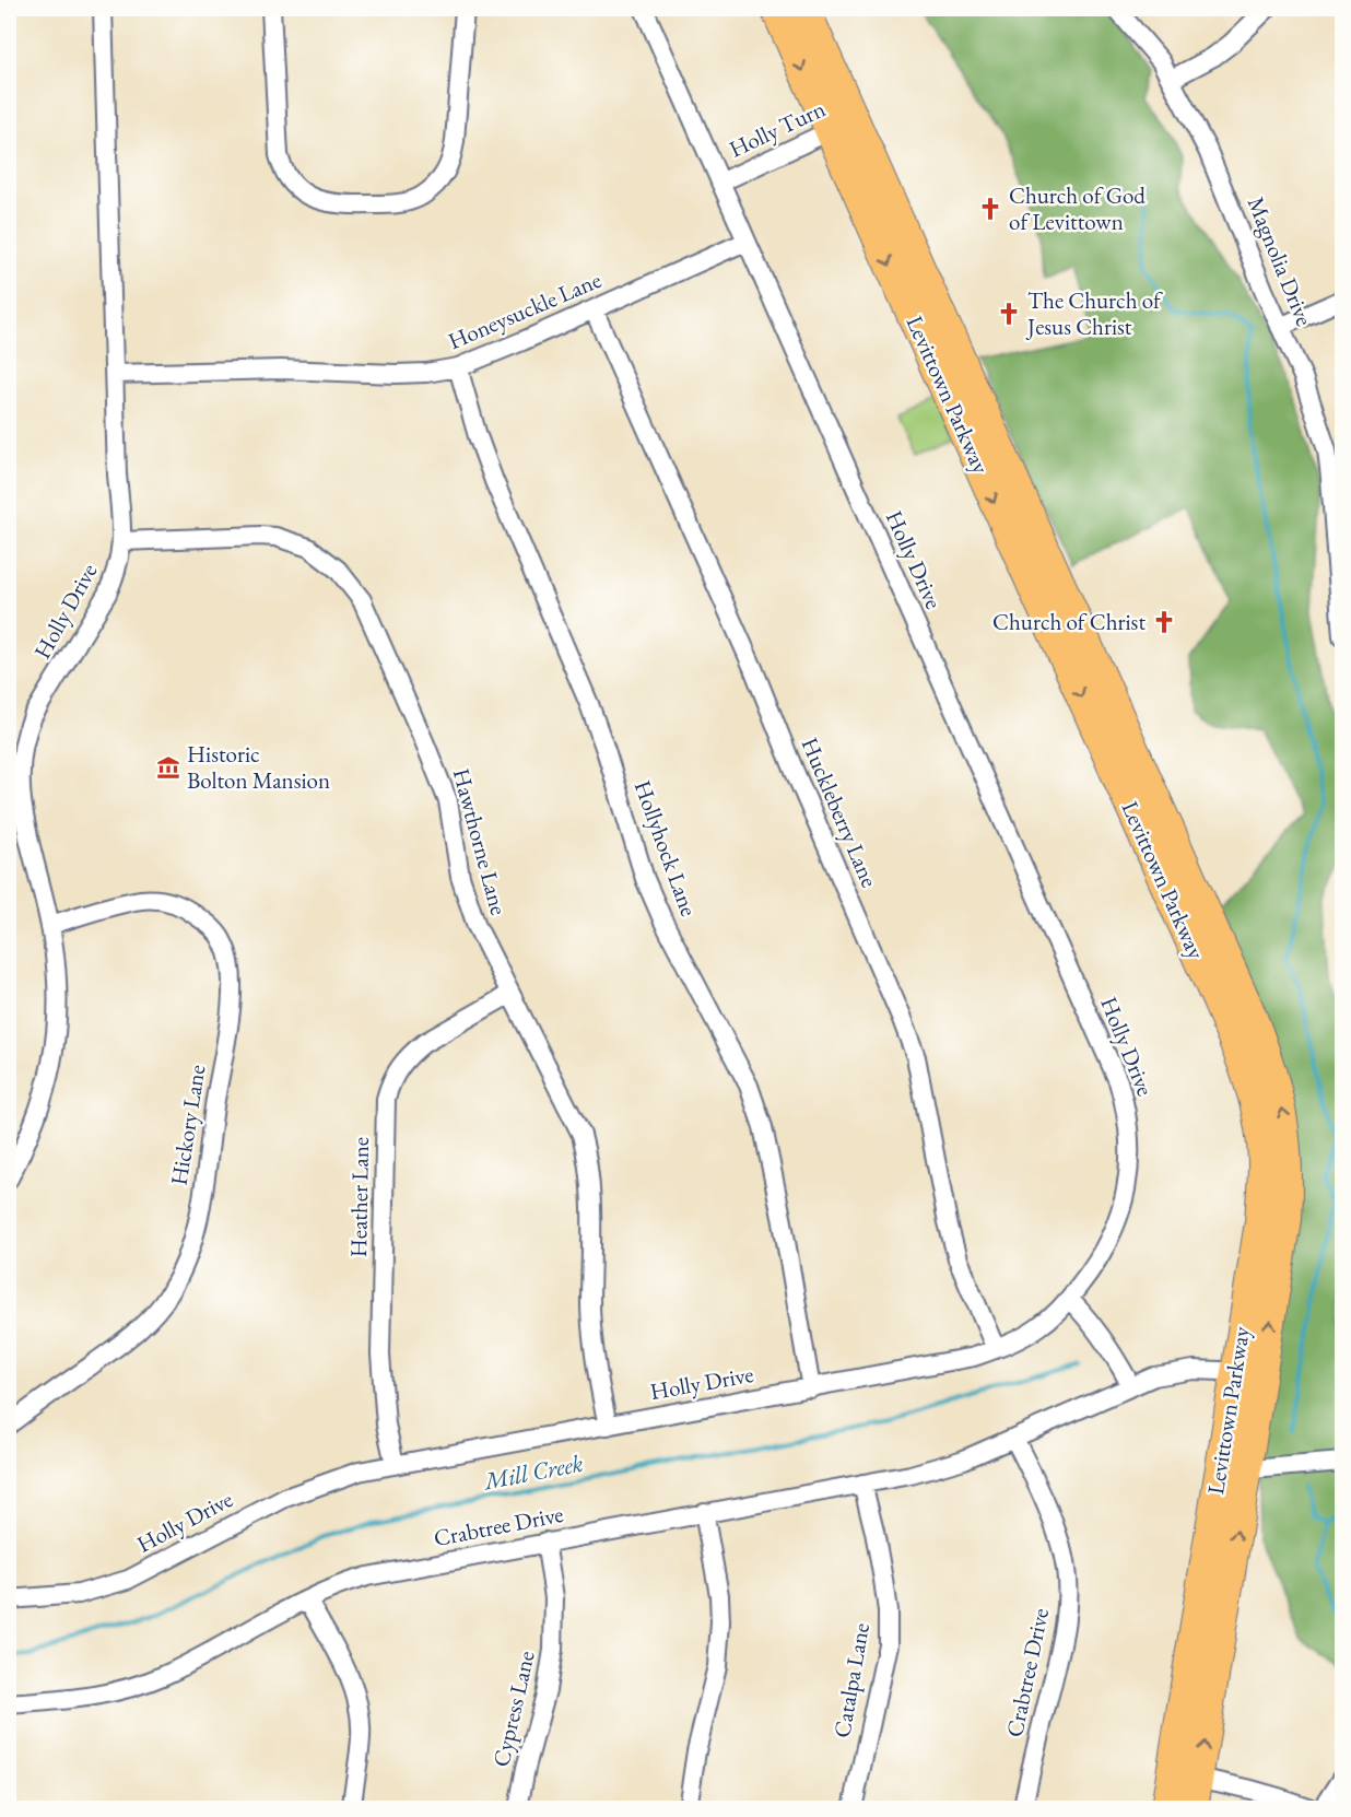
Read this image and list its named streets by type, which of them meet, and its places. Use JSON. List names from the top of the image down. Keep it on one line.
{"streets":{"main road":["Levittown Parkway"],"street":["Holly Turn","Magnolia Drive","Honeysuckle Lane","Holly Drive","Huckleberry Lane","Hawthorne Lane","Hollyhock Lane","Hickory Lane","Heather Lane","Crabtree Drive","Catalpa Lane","Cypress Lane"]},"crossings":[["Holly Turn","Levittown Parkway"],["Holly Turn","Holly Drive"],["Honeysuckle Lane","Holly Drive"],["Honeysuckle Lane","Huckleberry Lane"],["Honeysuckle Lane","Hollyhock Lane"],["Levittown Parkway","Crabtree Drive"],["Holly Drive","Huckleberry Lane"],["Holly Drive","Hawthorne Lane"],["Holly Drive","Hollyhock Lane"],["Holly Drive","Hickory Lane"],["Holly Drive","Heather Lane"],["Hawthorne Lane","Heather Lane"],["Crabtree Drive","Catalpa Lane"],["Crabtree Drive","Cypress Lane"]],"water":["Mill Creek"],"places":{"church":["Church of God of Levittown","The Church of Jesus Christ","Church of Christ"],"museum":["Historic Bolton Mansion"]}}
